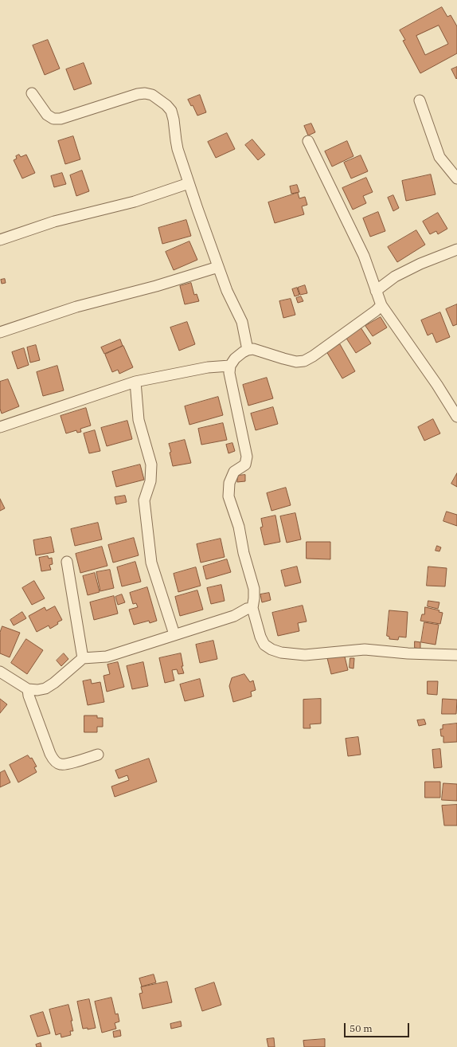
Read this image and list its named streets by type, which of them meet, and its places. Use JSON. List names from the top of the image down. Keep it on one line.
{"scale_bar":"50 m"}
